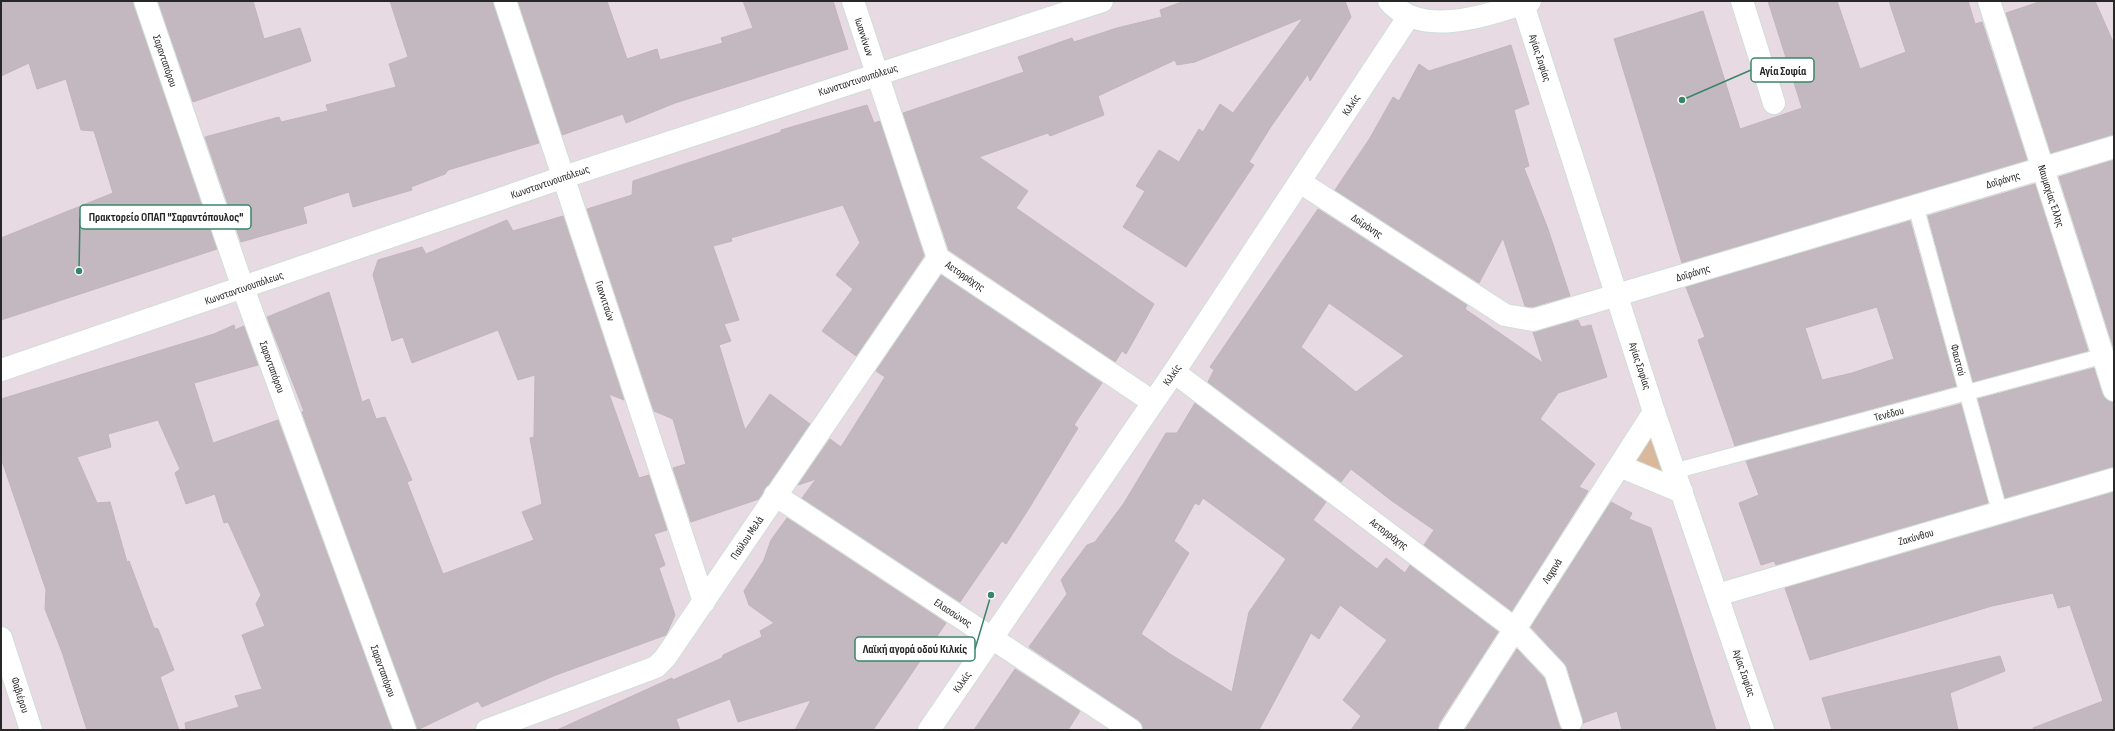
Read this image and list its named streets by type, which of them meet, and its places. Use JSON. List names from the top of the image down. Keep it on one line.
{"streets":{"street":["Ιωαννίνων","Αγίας Σοφίας","Σαρανταπόρου","Κωνσταντινουπόλεως","Κιλκίς","Δοϊράνης","Ναυμαχίας Έλλης","Αετορράχης","Γιαννιτσών","Ζακύνθου","Παύλου Μελά","Λαχανά","Ελασσώνος","Φαβιέρου"],"lane":["Φαιστού","Τενέδου"]},"crossings":[["Ιωαννίνων","Κωνσταντινουπόλεως"],["Ιωαννίνων","Αετορράχης"],["Αγίας Σοφίας","Δοϊράνης"],["Αγίας Σοφίας","Τενέδου"],["Αγίας Σοφίας","Ζακύνθου"],["Αγίας Σοφίας","Λαχανά"],["Σαρανταπόρου","Κωνσταντινουπόλεως"],["Κωνσταντινουπόλεως","Αετορράχης"],["Κωνσταντινουπόλεως","Γιαννιτσών"],["Κιλκίς","Δοϊράνης"],["Κιλκίς","Αετορράχης"],["Κιλκίς","Ελασσώνος"],["Δοϊράνης","Ναυμαχίας Έλλης"],["Δοϊράνης","Φαιστού"],["Ναυμαχίας Έλλης","Τενέδου"],["Αετορράχης","Παύλου Μελά"],["Αετορράχης","Λαχανά"],["Γιαννιτσών","Παύλου Μελά"],["Φαιστού","Τενέδου"],["Φαιστού","Ζακύνθου"],["Παύλου Μελά","Ελασσώνος"]],"places":["Αγία Σοφία","Πρακτορείο ΟΠΑΠ \"Σαραντόπουλος\"","Λαϊκή αγορά οδού Κιλκίς"]}
